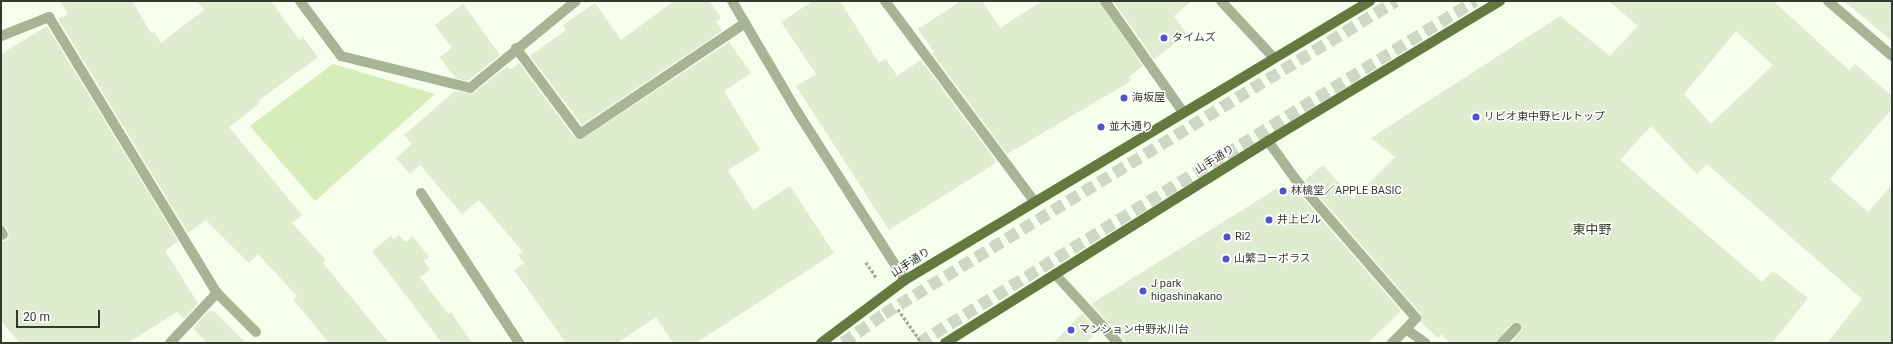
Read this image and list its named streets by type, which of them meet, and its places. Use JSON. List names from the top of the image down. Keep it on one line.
{"streets":{"main road":["山手通り"]},"districts":["東中野"],"places":["タイムズ","海坂屋","リビオ東中野ヒルトップ","並木通り","林檎堂／APPLE BASIC","井上ビル","Ri2","山繁コーポラス","J park higashinakano","マンション中野氷川台"],"scale_bar":"20 m"}
